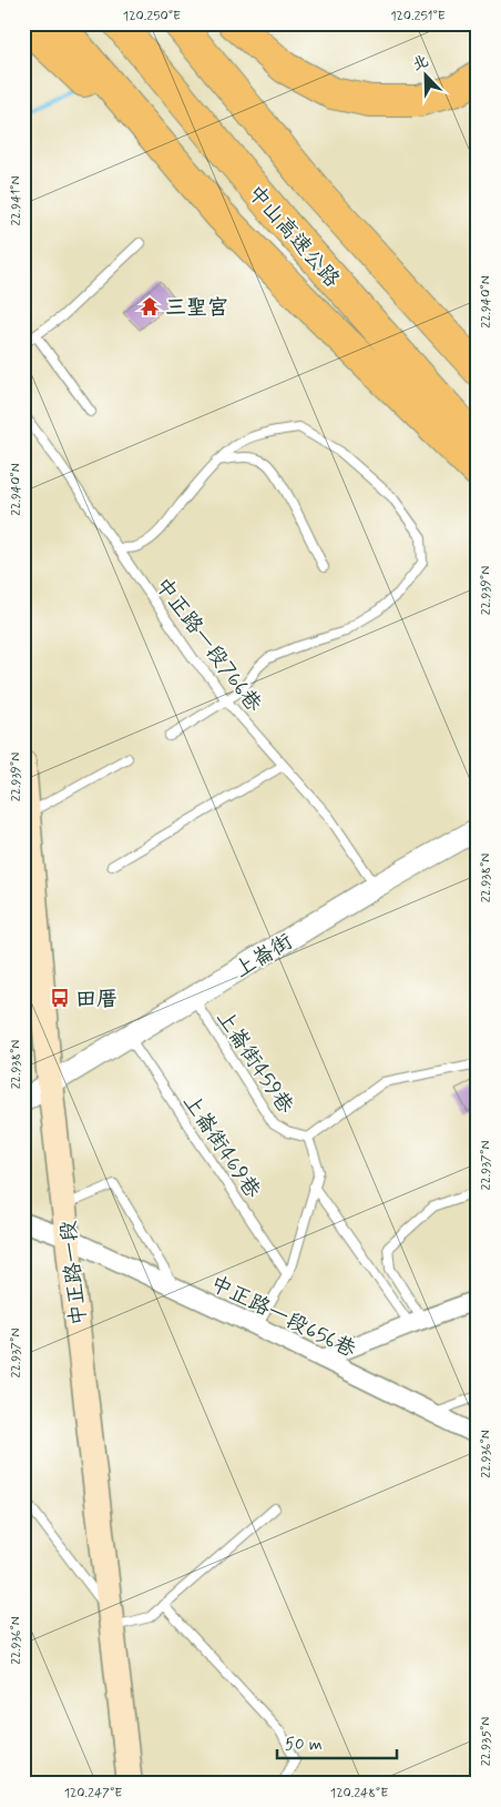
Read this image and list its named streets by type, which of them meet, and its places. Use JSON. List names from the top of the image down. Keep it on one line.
{"streets":{"highway":["中山高速公路"],"main road":["中正路一段"],"street":["上崙街","中正路一段656巷"],"lane":["中正路一段766巷","上崙街459巷","上崙街469巷"]},"crossings":[["中正路一段766巷","上崙街"],["上崙街","上崙街459巷"],["上崙街","上崙街469巷"],["上崙街","中正路一段"],["中正路一段","中正路一段656巷"]],"places":{"temple":["三聖宮"],"bus stop":["田厝"]},"scale_bar":"50 m","north":"top left","coordinates":["120.250°E","120.251°E","22.941°N","22.940°N","22.939°N","22.938°N","22.937°N","22.936°N","22.935°N","120.247°E","120.248°E"]}
